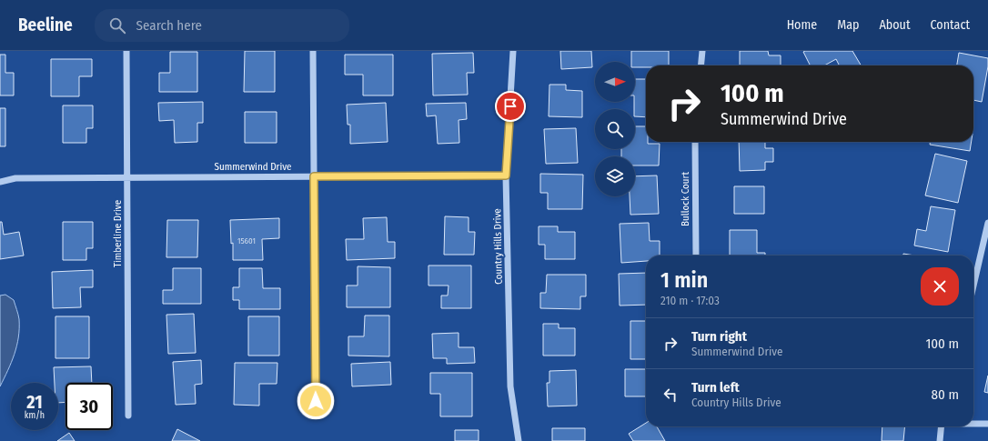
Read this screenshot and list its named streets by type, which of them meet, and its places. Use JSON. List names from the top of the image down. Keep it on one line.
{"streets":{"street":["Summerwind Drive","Bullock Court","Timberline Drive","Country Hills Drive"]},"crossings":[["Summerwind Drive","Timberline Drive"],["Summerwind Drive","Country Hills Drive"]],"house_numbers":["15601"],"north":"right","page":{"header":"Beeline","search":"Search here","nav":["Home","Map","About","Contact"],"turn":["100 m","Summerwind Drive"],"heading":["1 min","210 m · 17:03"],"list":[{"name":"Turn right","note":"Summerwind Drive","value":"100 m"},{"name":"Turn left","note":"Country Hills Drive","value":"80 m"}],"speed":"21 km/h","limit":"30"}}
